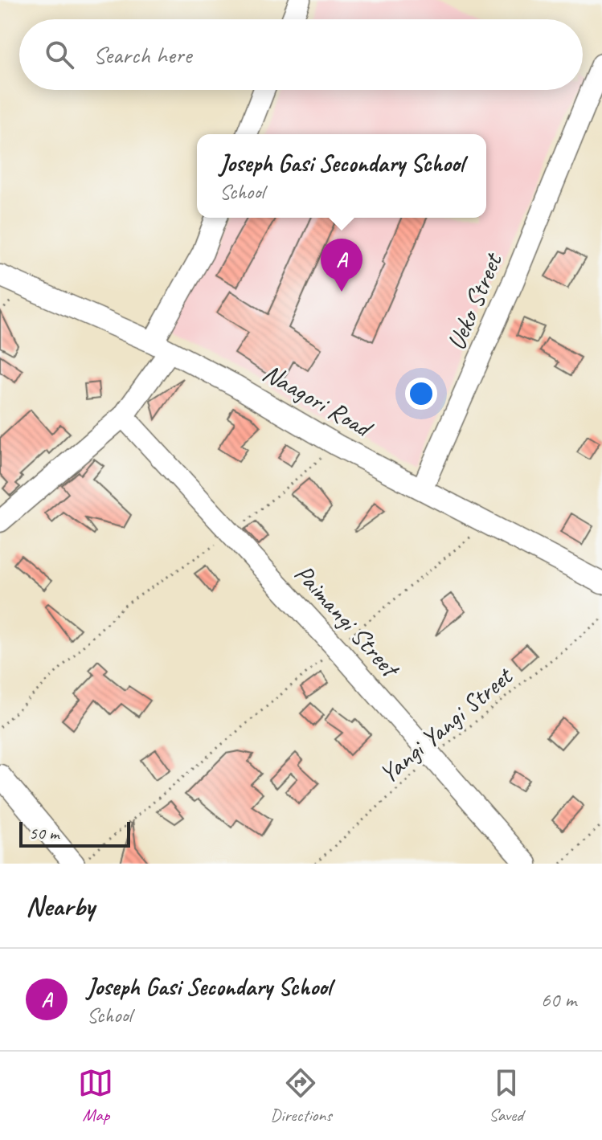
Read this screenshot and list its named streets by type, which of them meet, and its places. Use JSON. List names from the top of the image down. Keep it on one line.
{"streets":{"street":["Ueko Street","Naagori Road","Paimangi Street"],"path":["Yangi Yangi Street"]},"crossings":[["Ueko Street","Naagori Road"],["Paimangi Street","Yangi Yangi Street"]],"scale_bar":"50 m","page":{"search":"Search here","popup":["Joseph Gasi Secondary School","School"],"pins":"A","scale":"50 m","heading":"Nearby","list":[{"mark":"A","name":"Joseph Gasi Secondary School","note":"School","value":"60 m"}],"nav":["Map","Directions","Saved"]}}
